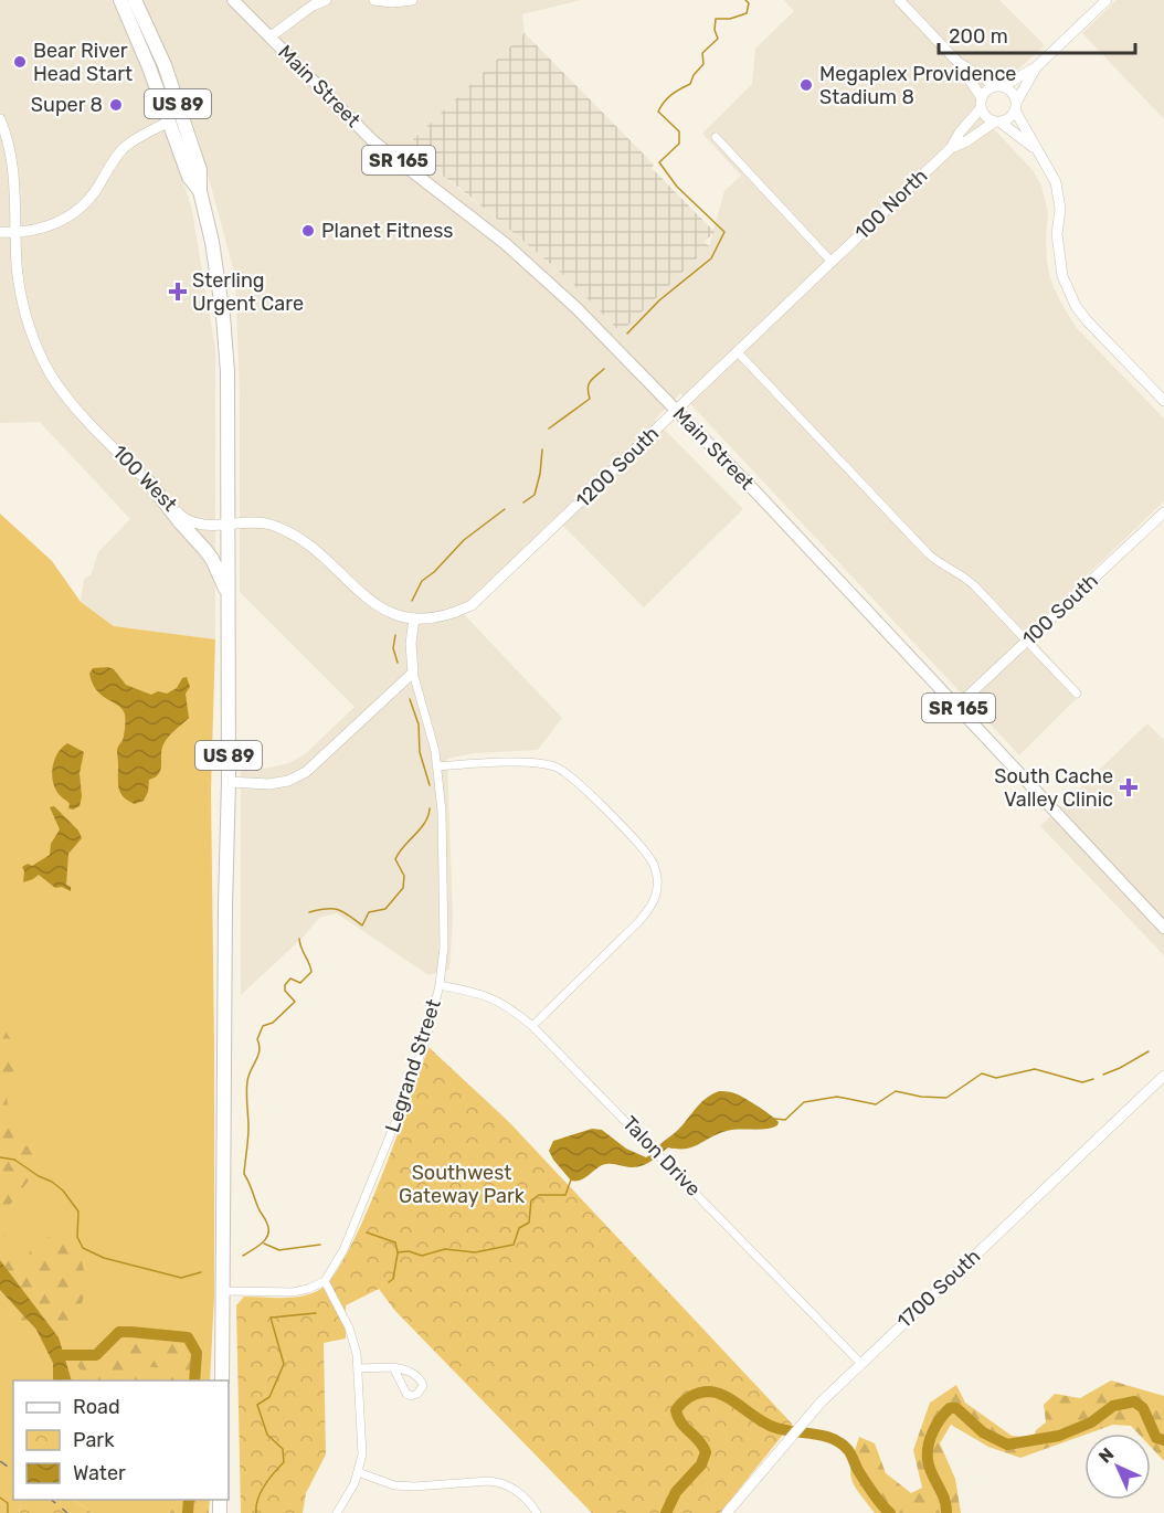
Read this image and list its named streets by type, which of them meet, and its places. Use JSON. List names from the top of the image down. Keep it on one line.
{"streets":{"highway":["US 89"],"main road":["Main Street","SR 165"],"street":["100 North","1200 South","100 West","100 South","Legrand Street","Talon Drive","1700 South"]},"crossings":[["Main Street","1200 South"],["Main Street","100 South"],["US 89","100 West"],["100 North","1200 South"],["1200 South","100 West"],["100 West","Legrand Street"],["Legrand Street","Talon Drive"],["Talon Drive","1700 South"]],"parks":["Southwest Gateway Park"],"places":{"other":["Bear River Head Start","Megaplex Providence Stadium 8","Super 8","Planet Fitness"],"health":["Sterling Urgent Care","South Cache Valley Clinic"]},"legend":["Road","Park","Water"],"scale_bar":"200 m","north":"top left"}
